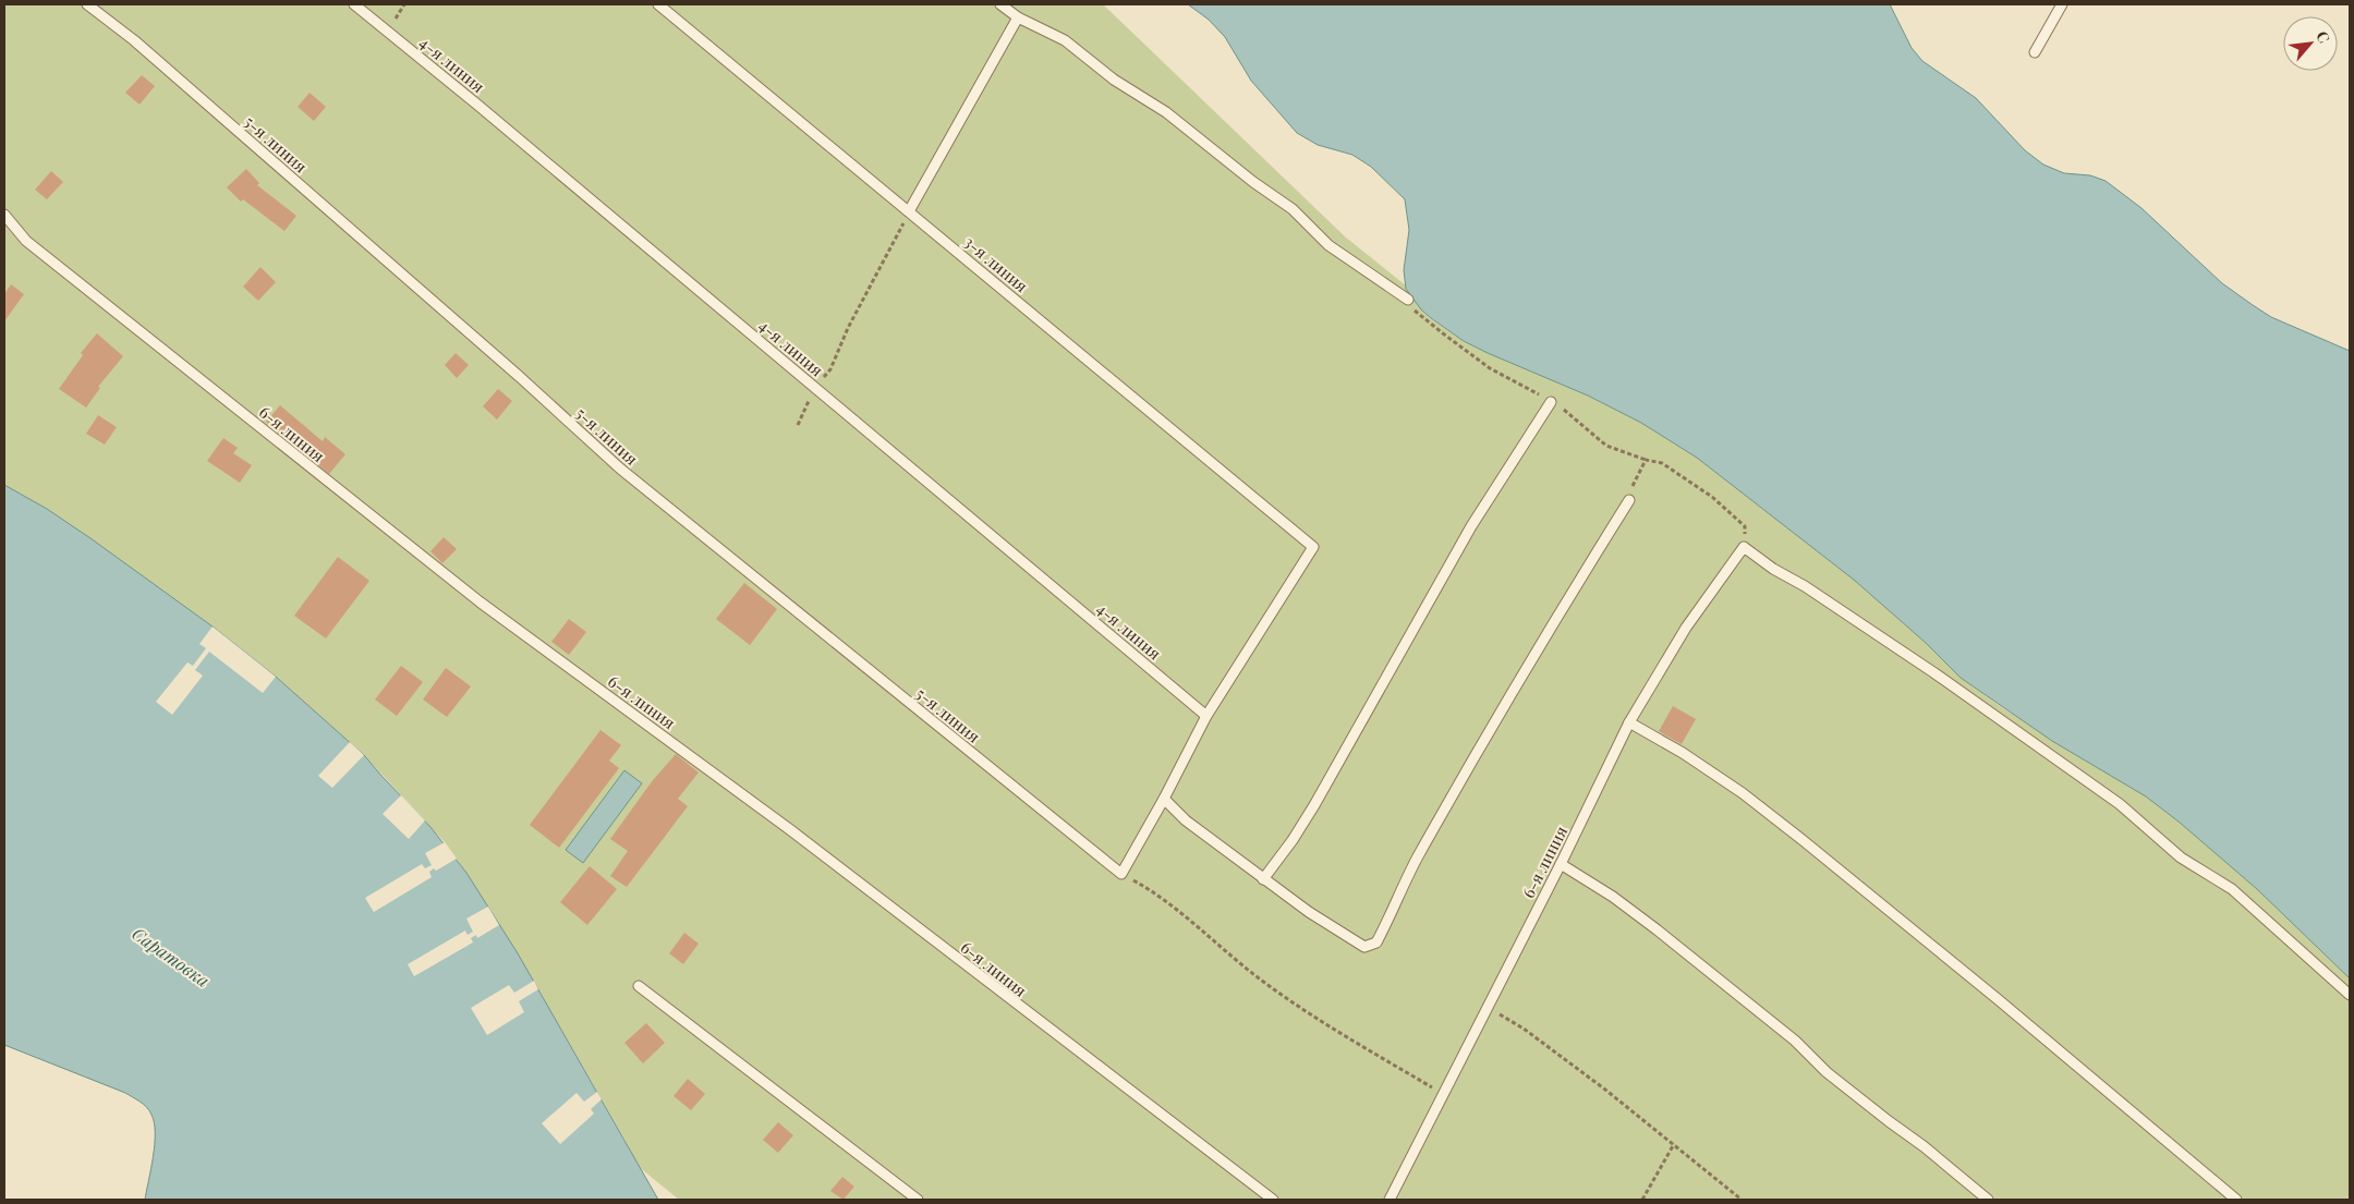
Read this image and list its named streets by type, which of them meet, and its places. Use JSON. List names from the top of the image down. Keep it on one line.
{"streets":{"lane":["4-я линия","5-я линия","3-я линия","6-я линия"]},"crossings":[["4-я линия","3-я линия"]],"water":["Саратовка"],"north":"top right"}
